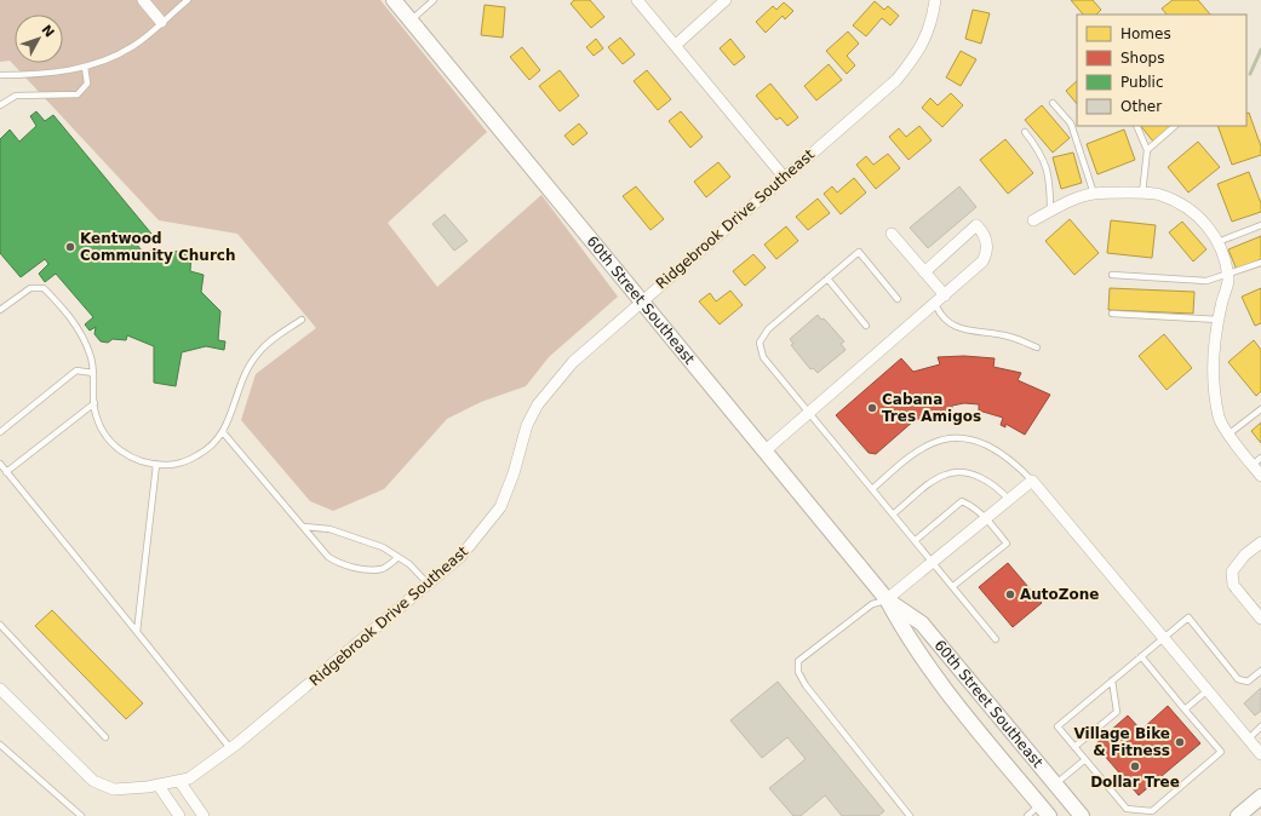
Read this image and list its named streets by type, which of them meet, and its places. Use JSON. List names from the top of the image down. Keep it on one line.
{"streets":{"main road":["60th Street Southeast"],"street":["Ridgebrook Drive Southeast"]},"crossings":[["Ridgebrook Drive Southeast","60th Street Southeast"]],"places":["Kentwood Community Church","Cabana Tres Amigos","AutoZone","Village Bike & Fitness","Dollar Tree"],"legend":["Homes","Shops","Public","Other"],"north":"top right"}
